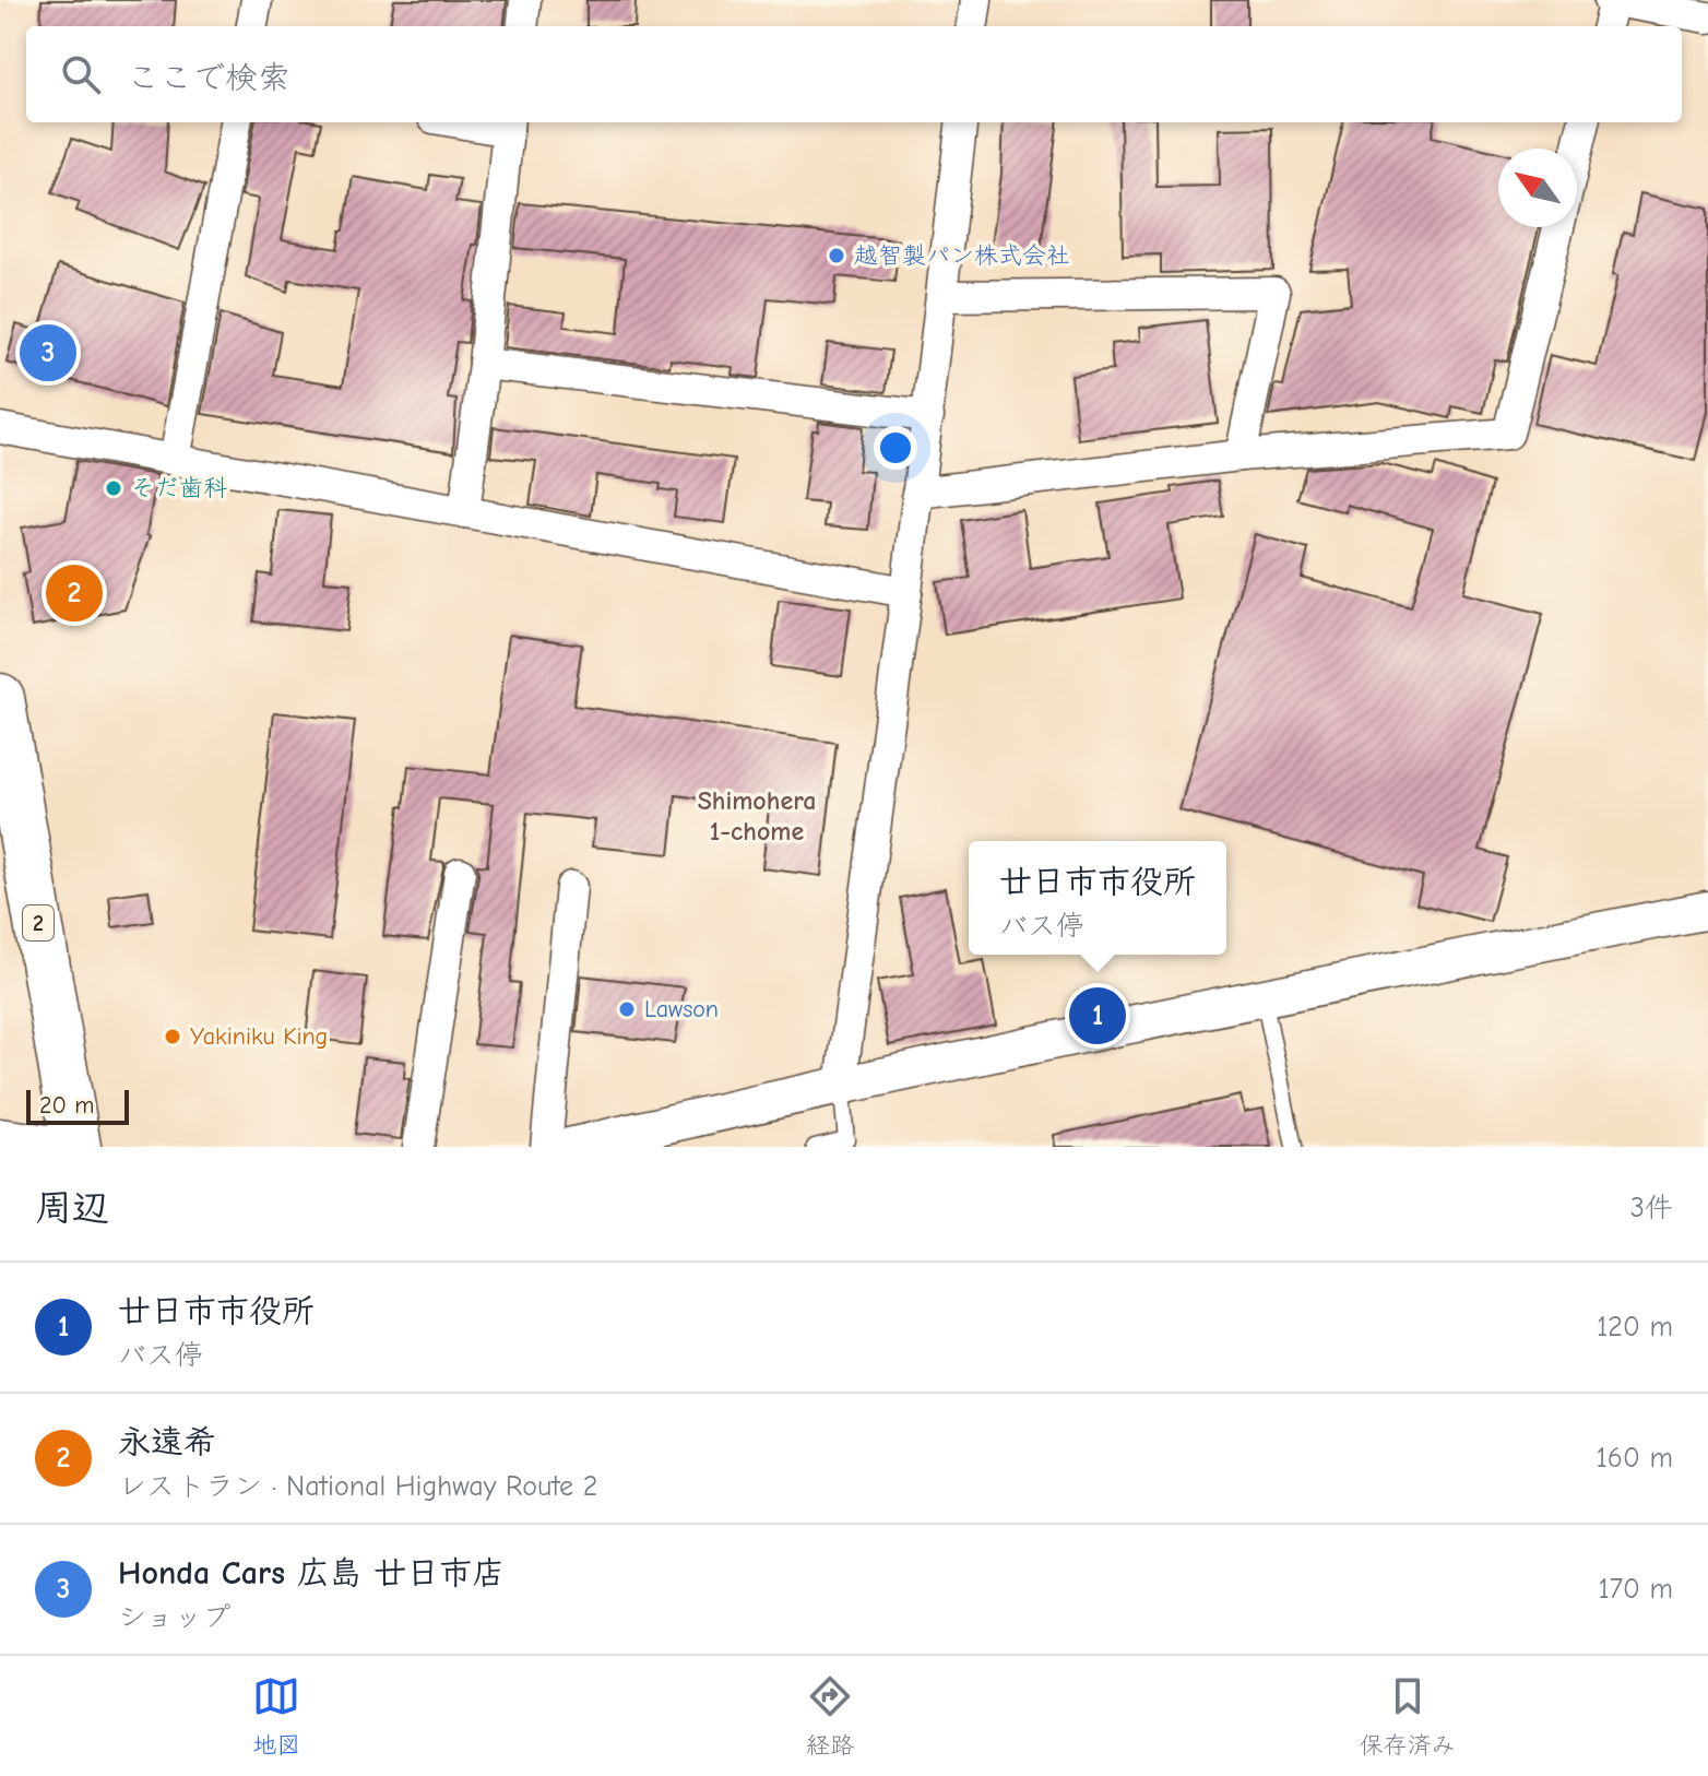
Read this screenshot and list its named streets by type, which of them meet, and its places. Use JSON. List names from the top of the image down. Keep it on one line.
{"streets":{"highway":["2"]},"districts":["Shimohera 1-chome"],"places":["越智製パン株式会社","そだ歯科","Lawson","Yakiniku King"],"scale_bar":"20 m","north":"top left","page":{"search":"ここで検索","pins":["3","2","1"],"popup":["廿日市市役所","バス停"],"scale":"20 m","heading":["周辺","3件"],"list":[{"mark":"1","name":"廿日市市役所","note":"バス停","value":"120 m"},{"mark":"2","name":"永遠希","note":"レストラン · National Highway Route 2","value":"160 m"},{"mark":"3","name":"Honda Cars 広島 廿日市店","note":"ショップ","value":"170 m"}],"nav":["地図","経路","保存済み"]}}
